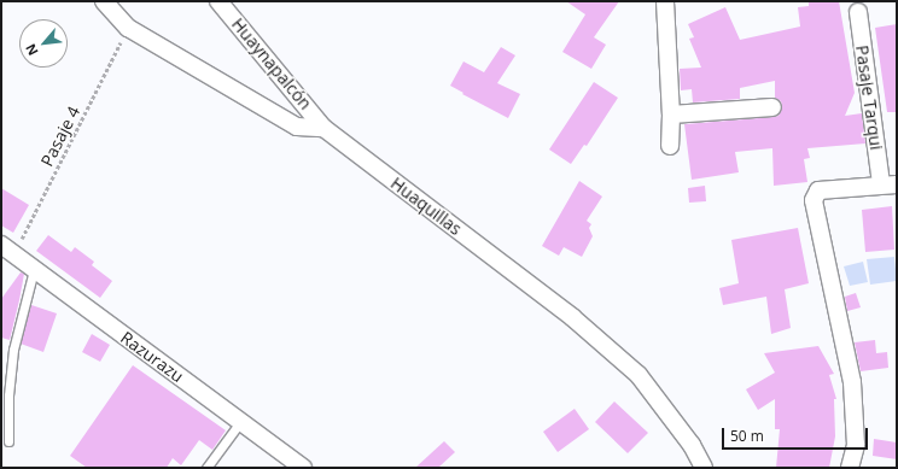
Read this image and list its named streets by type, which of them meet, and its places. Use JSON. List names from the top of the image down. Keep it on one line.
{"streets":{"street":["Huaynapalcón","Pasaje Tarqui","Huaquillas","Razurazu"],"path":["Pasaje 4"]},"crossings":[["Huaynapalcón","Huaquillas"],["Pasaje 4","Razurazu"]],"scale_bar":"50 m","north":"bottom left"}
